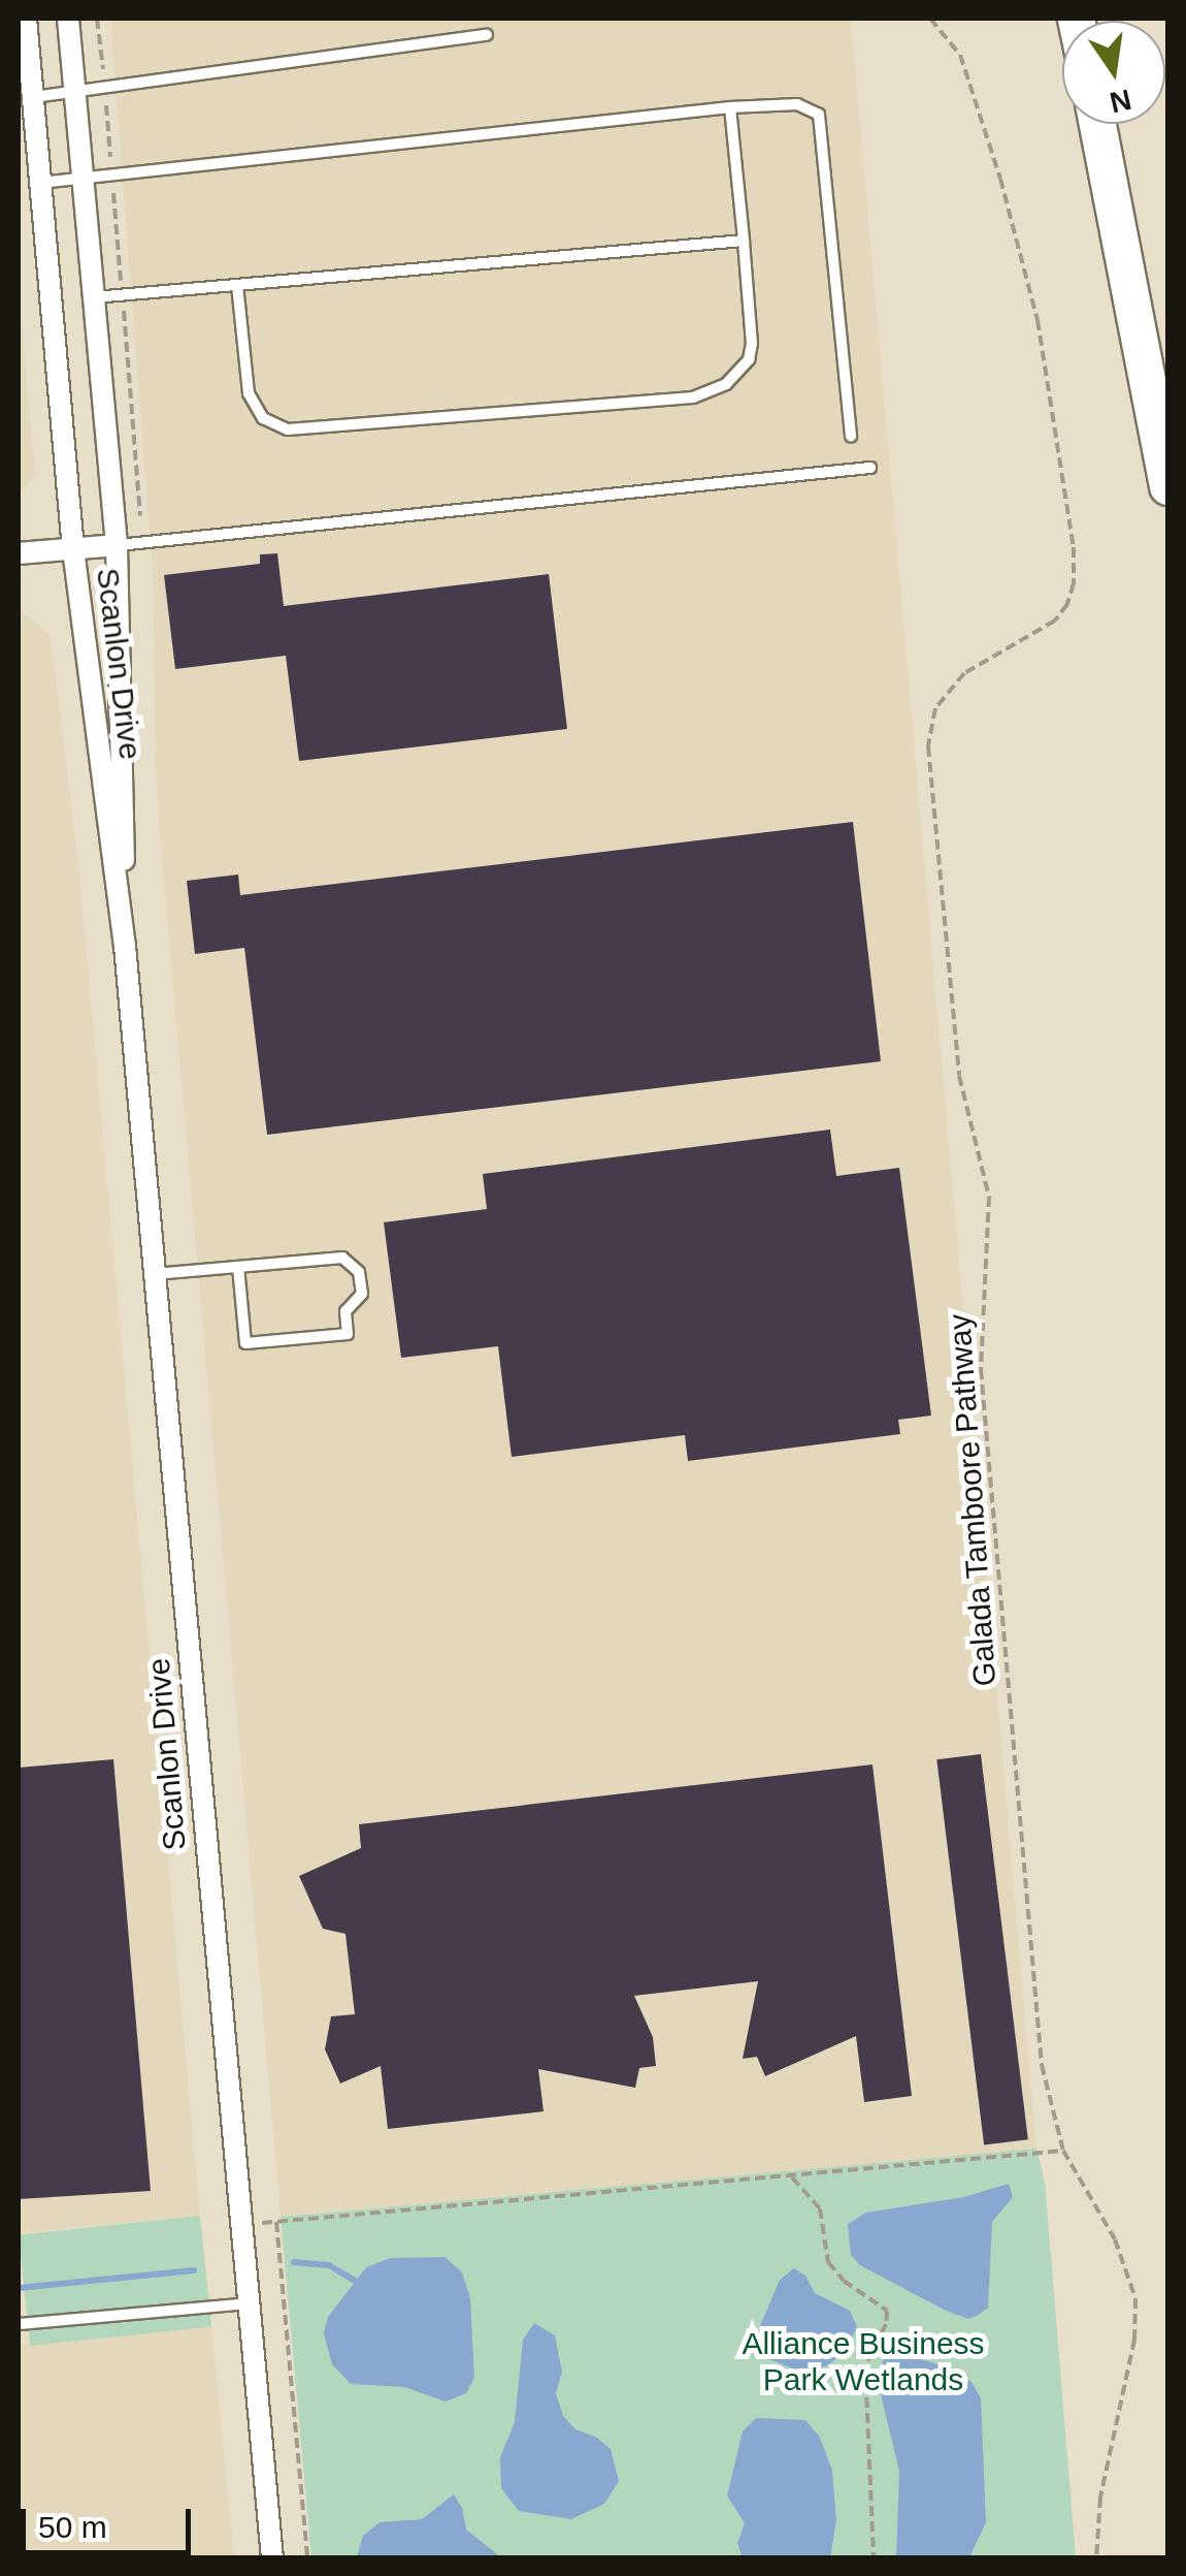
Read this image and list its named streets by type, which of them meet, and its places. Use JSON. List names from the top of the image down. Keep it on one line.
{"streets":{"street":["Scanlon Drive"],"path":["Galada Tamboore Pathway"]},"parks":["Alliance Business Park Wetlands"],"scale_bar":"50 m","north":"bottom"}
